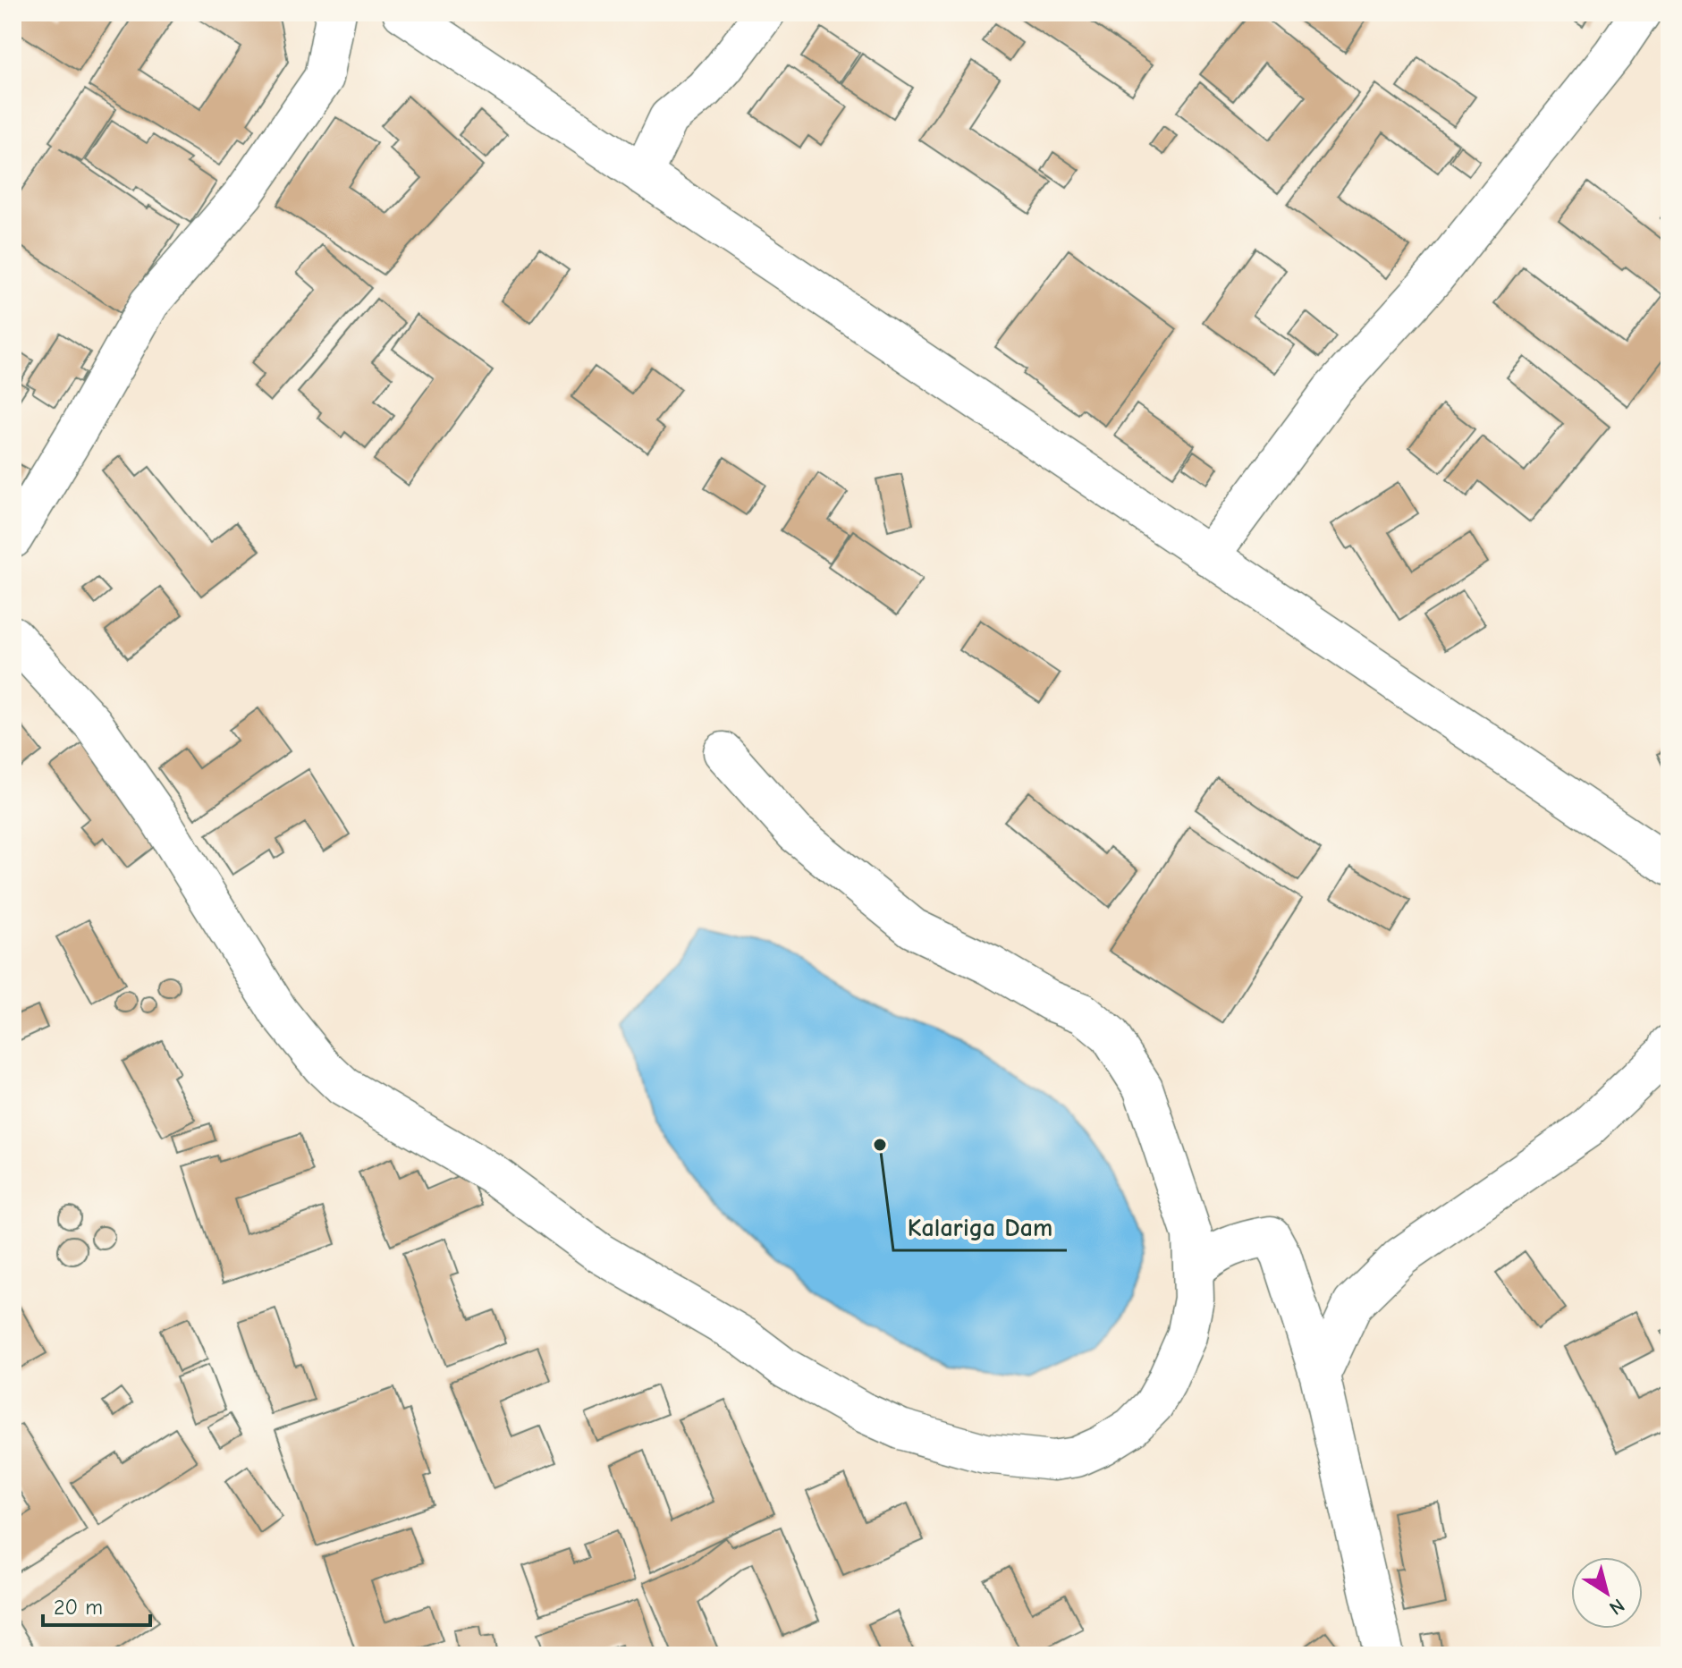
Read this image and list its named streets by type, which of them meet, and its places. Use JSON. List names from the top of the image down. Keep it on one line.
{"places":["Kalariga Dam"],"scale_bar":"20 m","north":"bottom right"}
